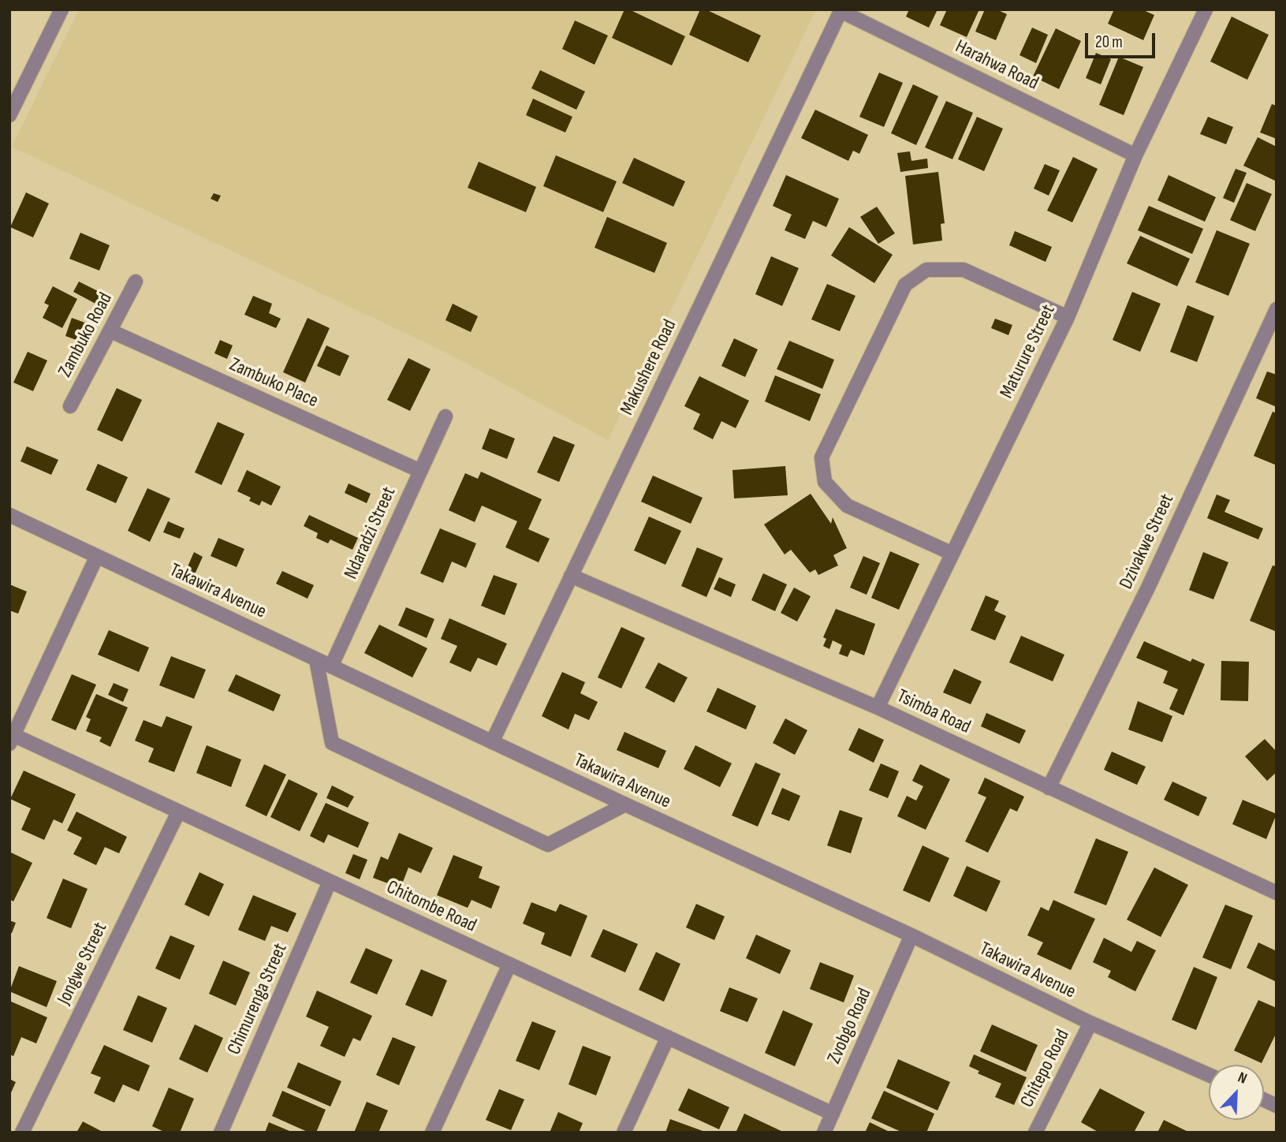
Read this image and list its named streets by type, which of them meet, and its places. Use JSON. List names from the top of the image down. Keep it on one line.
{"streets":{"street":["Harahwa Road","Zambuko Road","Maturure Street","Makushere Road","Zambuko Place","Ndaradzi Street","Dzivakwe Street","Takawira Avenue","Tsimba Road","Chitombe Road","Jongwe Street","Chimurenga Street","Zvobgo Road","Chitepo Road"]},"crossings":[["Harahwa Road","Maturure Street"],["Harahwa Road","Makushere Road"],["Zambuko Road","Zambuko Place"],["Maturure Street","Tsimba Road"],["Makushere Road","Takawira Avenue"],["Makushere Road","Tsimba Road"],["Zambuko Place","Ndaradzi Street"],["Ndaradzi Street","Takawira Avenue"],["Dzivakwe Street","Tsimba Road"],["Takawira Avenue","Zvobgo Road"],["Takawira Avenue","Chitepo Road"],["Chitombe Road","Jongwe Street"],["Chitombe Road","Chimurenga Street"],["Chitombe Road","Zvobgo Road"]],"scale_bar":"20 m","north":"top right"}
